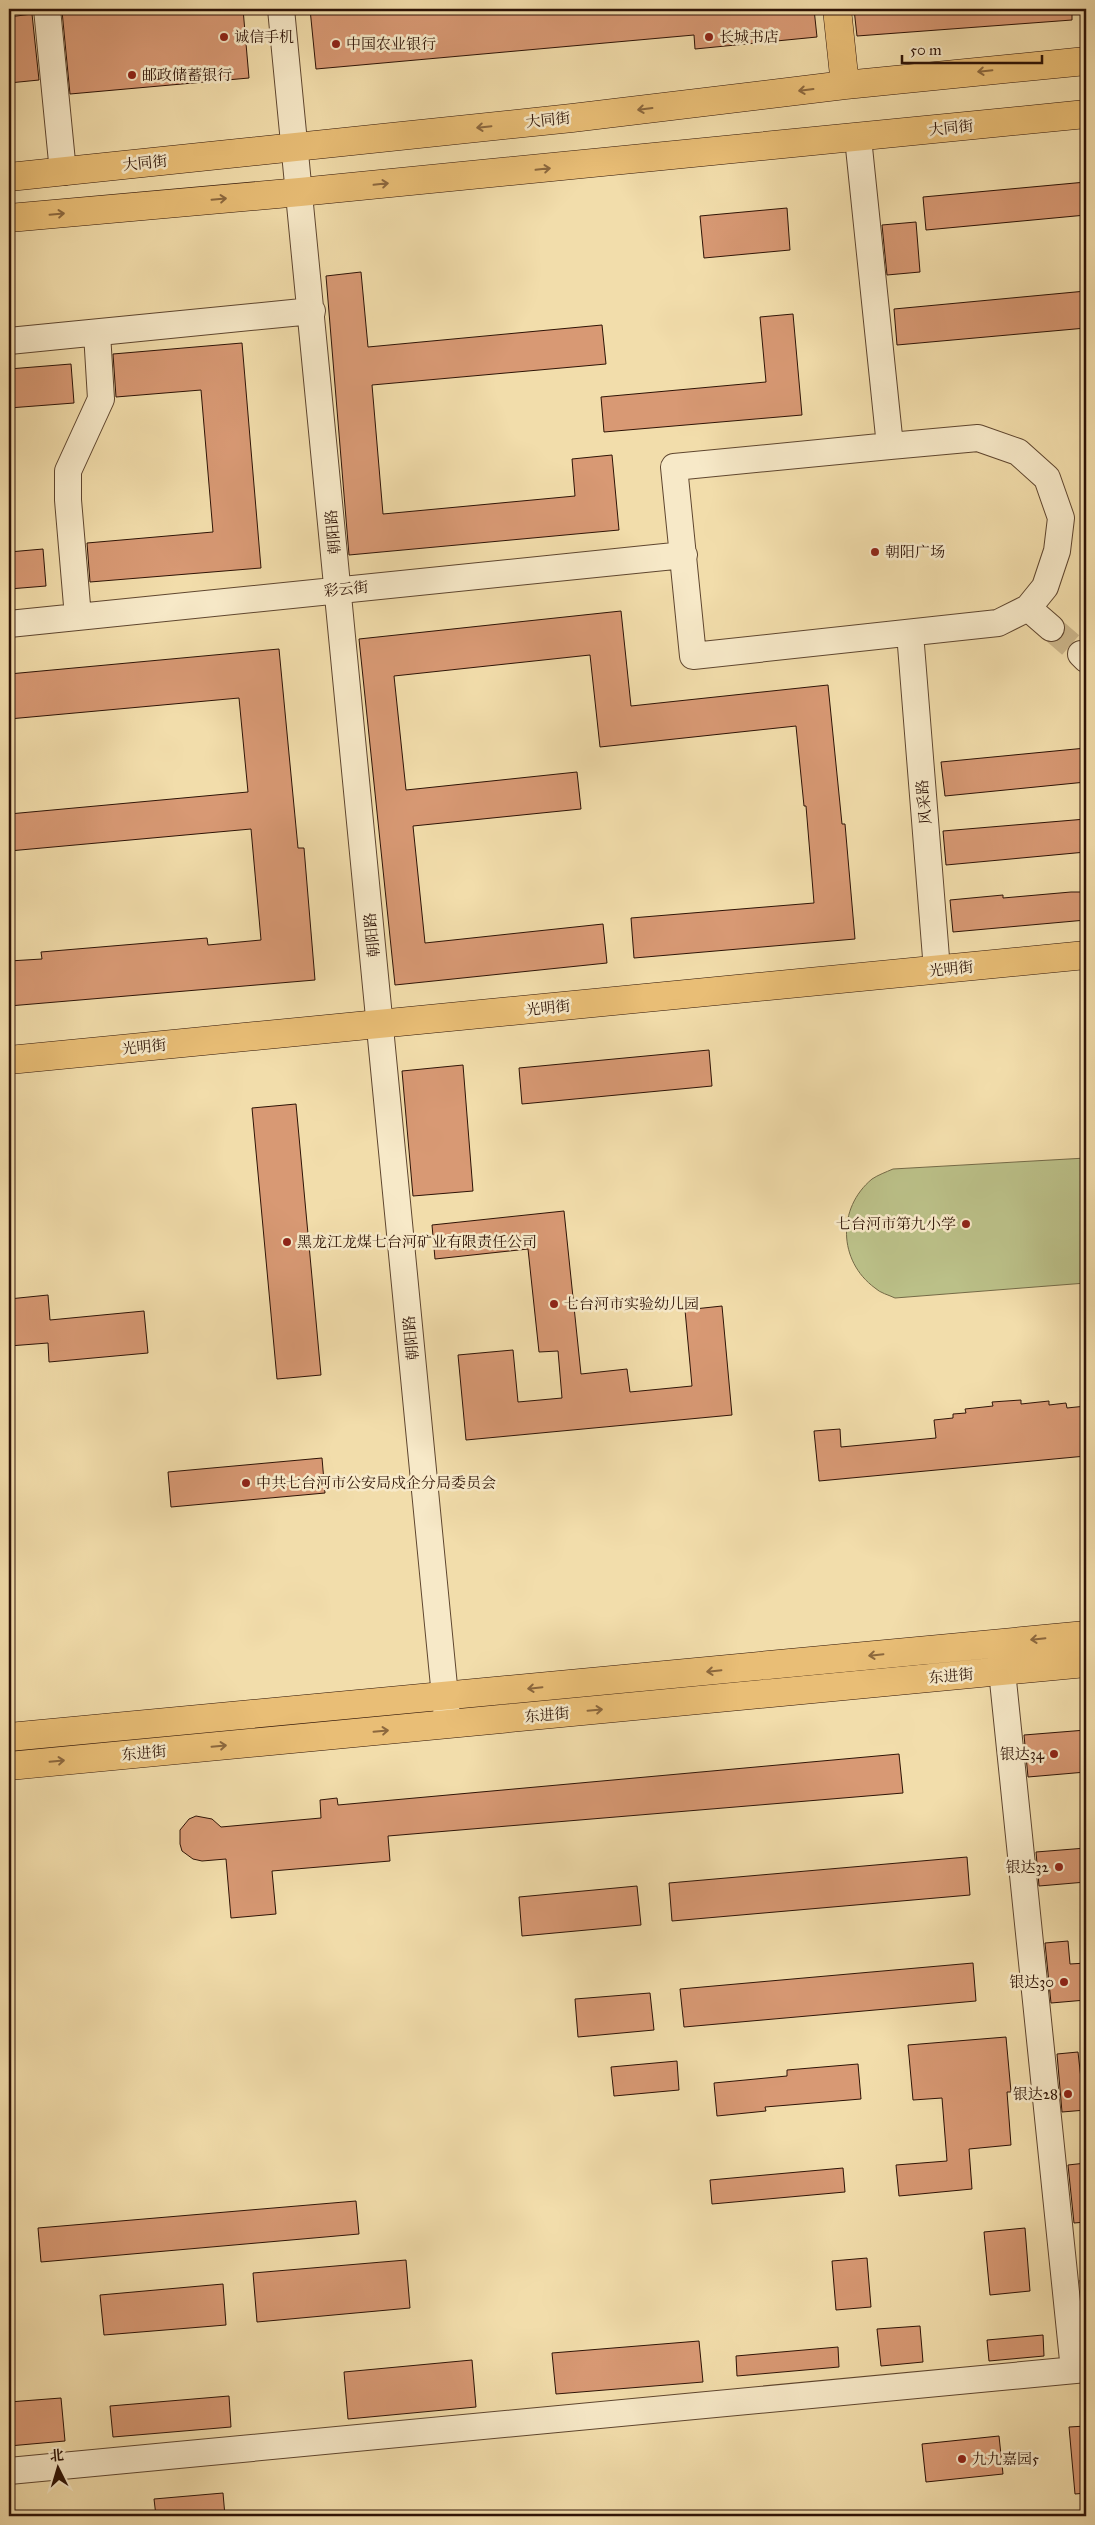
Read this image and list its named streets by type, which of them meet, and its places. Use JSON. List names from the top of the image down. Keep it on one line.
{"streets":{"main road":["大同街","光明街","东进街"],"street":["朝阳路","彩云街","风采路"]},"crossings":[["大同街","朝阳路"],["朝阳路","彩云街"],["朝阳路","光明街"],["朝阳路","东进街"],["风采路","光明街"]],"places":["诚信手机","长城书店","中国农业银行","邮政储蓄银行","朝阳广场","七台河市第九小学","黑龙江龙煤七台河矿业有限责任公司","七台河市实验幼儿园","中共七台河市公安局戍企分局委员会","银达34","银达32","银达30","银达28","九九嘉园5"],"scale_bar":"50 m","north":"top"}
